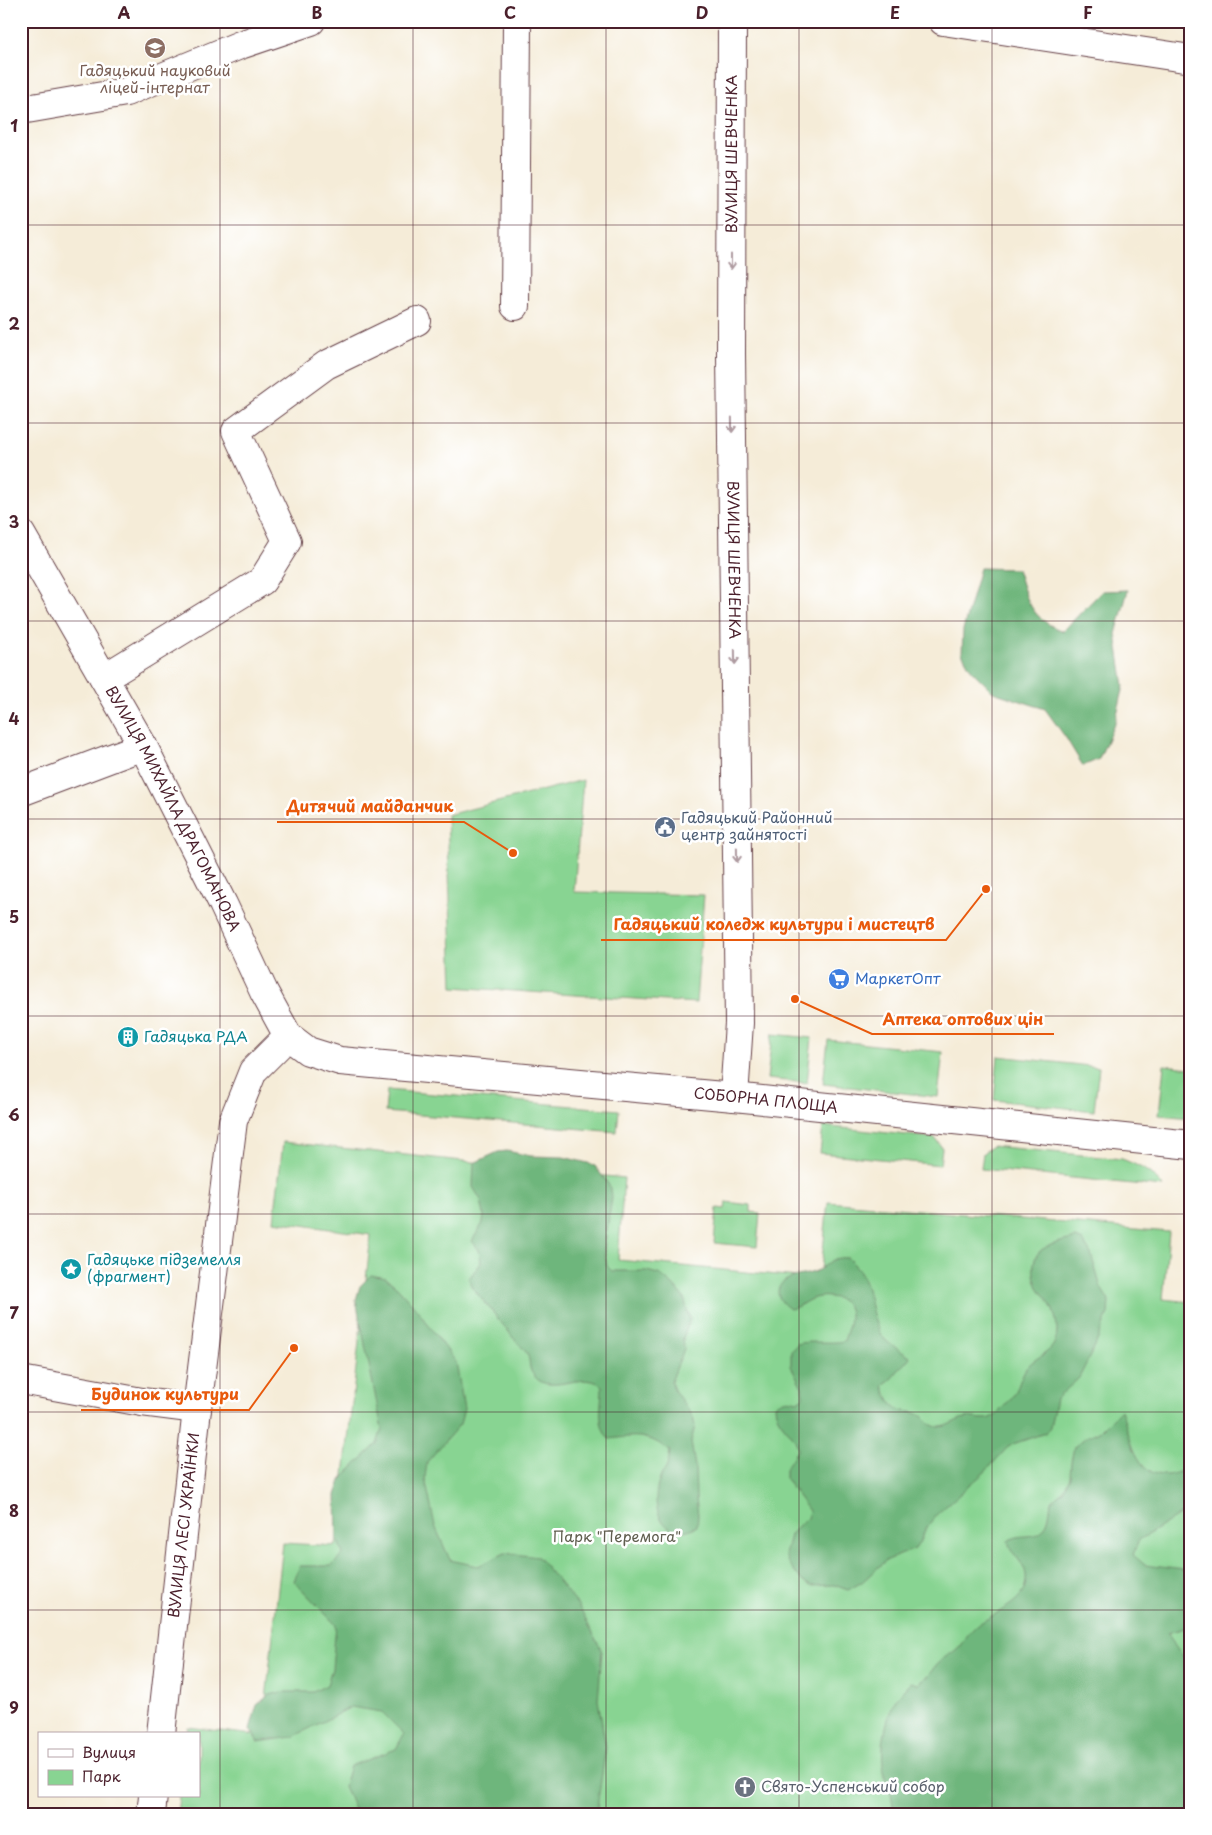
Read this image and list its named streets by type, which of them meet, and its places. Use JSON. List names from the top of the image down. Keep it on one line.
{"streets":{"street":["ВУЛИЦЯ ШЕВЧЕНКА","ВУЛИЦЯ МИХАЙЛА ДРАГОМАНОВА","СОБОРНА ПЛОЩА","ВУЛИЦЯ ЛЕСІ УКРАЇНКИ"]},"crossings":[["ВУЛИЦЯ ШЕВЧЕНКА","СОБОРНА ПЛОЩА"],["ВУЛИЦЯ МИХАЙЛА ДРАГОМАНОВА","СОБОРНА ПЛОЩА"],["ВУЛИЦЯ МИХАЙЛА ДРАГОМАНОВА","ВУЛИЦЯ ЛЕСІ УКРАЇНКИ"]],"one_way":["ВУЛИЦЯ ШЕВЧЕНКА"],"parks":["Парк \"Перемога\""],"places":{"school or university":["Гадяцький науковий ліцей-інтернат"],"public building":["Гадяцький Районний центр зайнятості"],"other":["Дитячий майданчик","Гадяцький коледж культури і мистецтв","Аптека оптових цін","Будинок культури"],"supermarket":["МаркетОпт"],"building":["Гадяцька РДА"],"place":["Гадяцьке підземелля (фрагмент)"],"church":["Свято-Успенський собор"]},"legend":["Вулиця","Парк"],"grid":{"columns":["A","B","C","D","E","F"],"rows":["1","2","3","4","5","6","7","8","9"]}}
